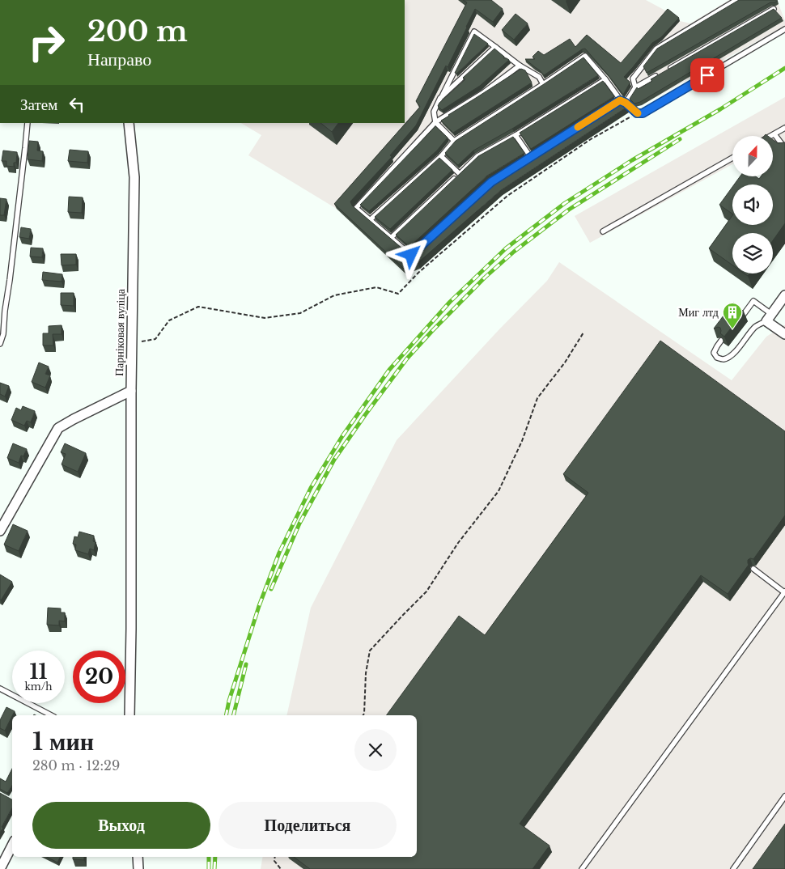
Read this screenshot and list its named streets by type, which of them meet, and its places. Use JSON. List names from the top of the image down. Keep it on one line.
{"streets":{"street":["Парніковая вуліца"]},"places":{"building":["Миг лтд"]},"north":"top","page":{"turn":["200 m","Направо"],"then":"Затем","speed":"11 km/h","limit":"20","heading":["1 мин","280 m · 12:29"],"buttons":["Выход","Поделиться"]}}
